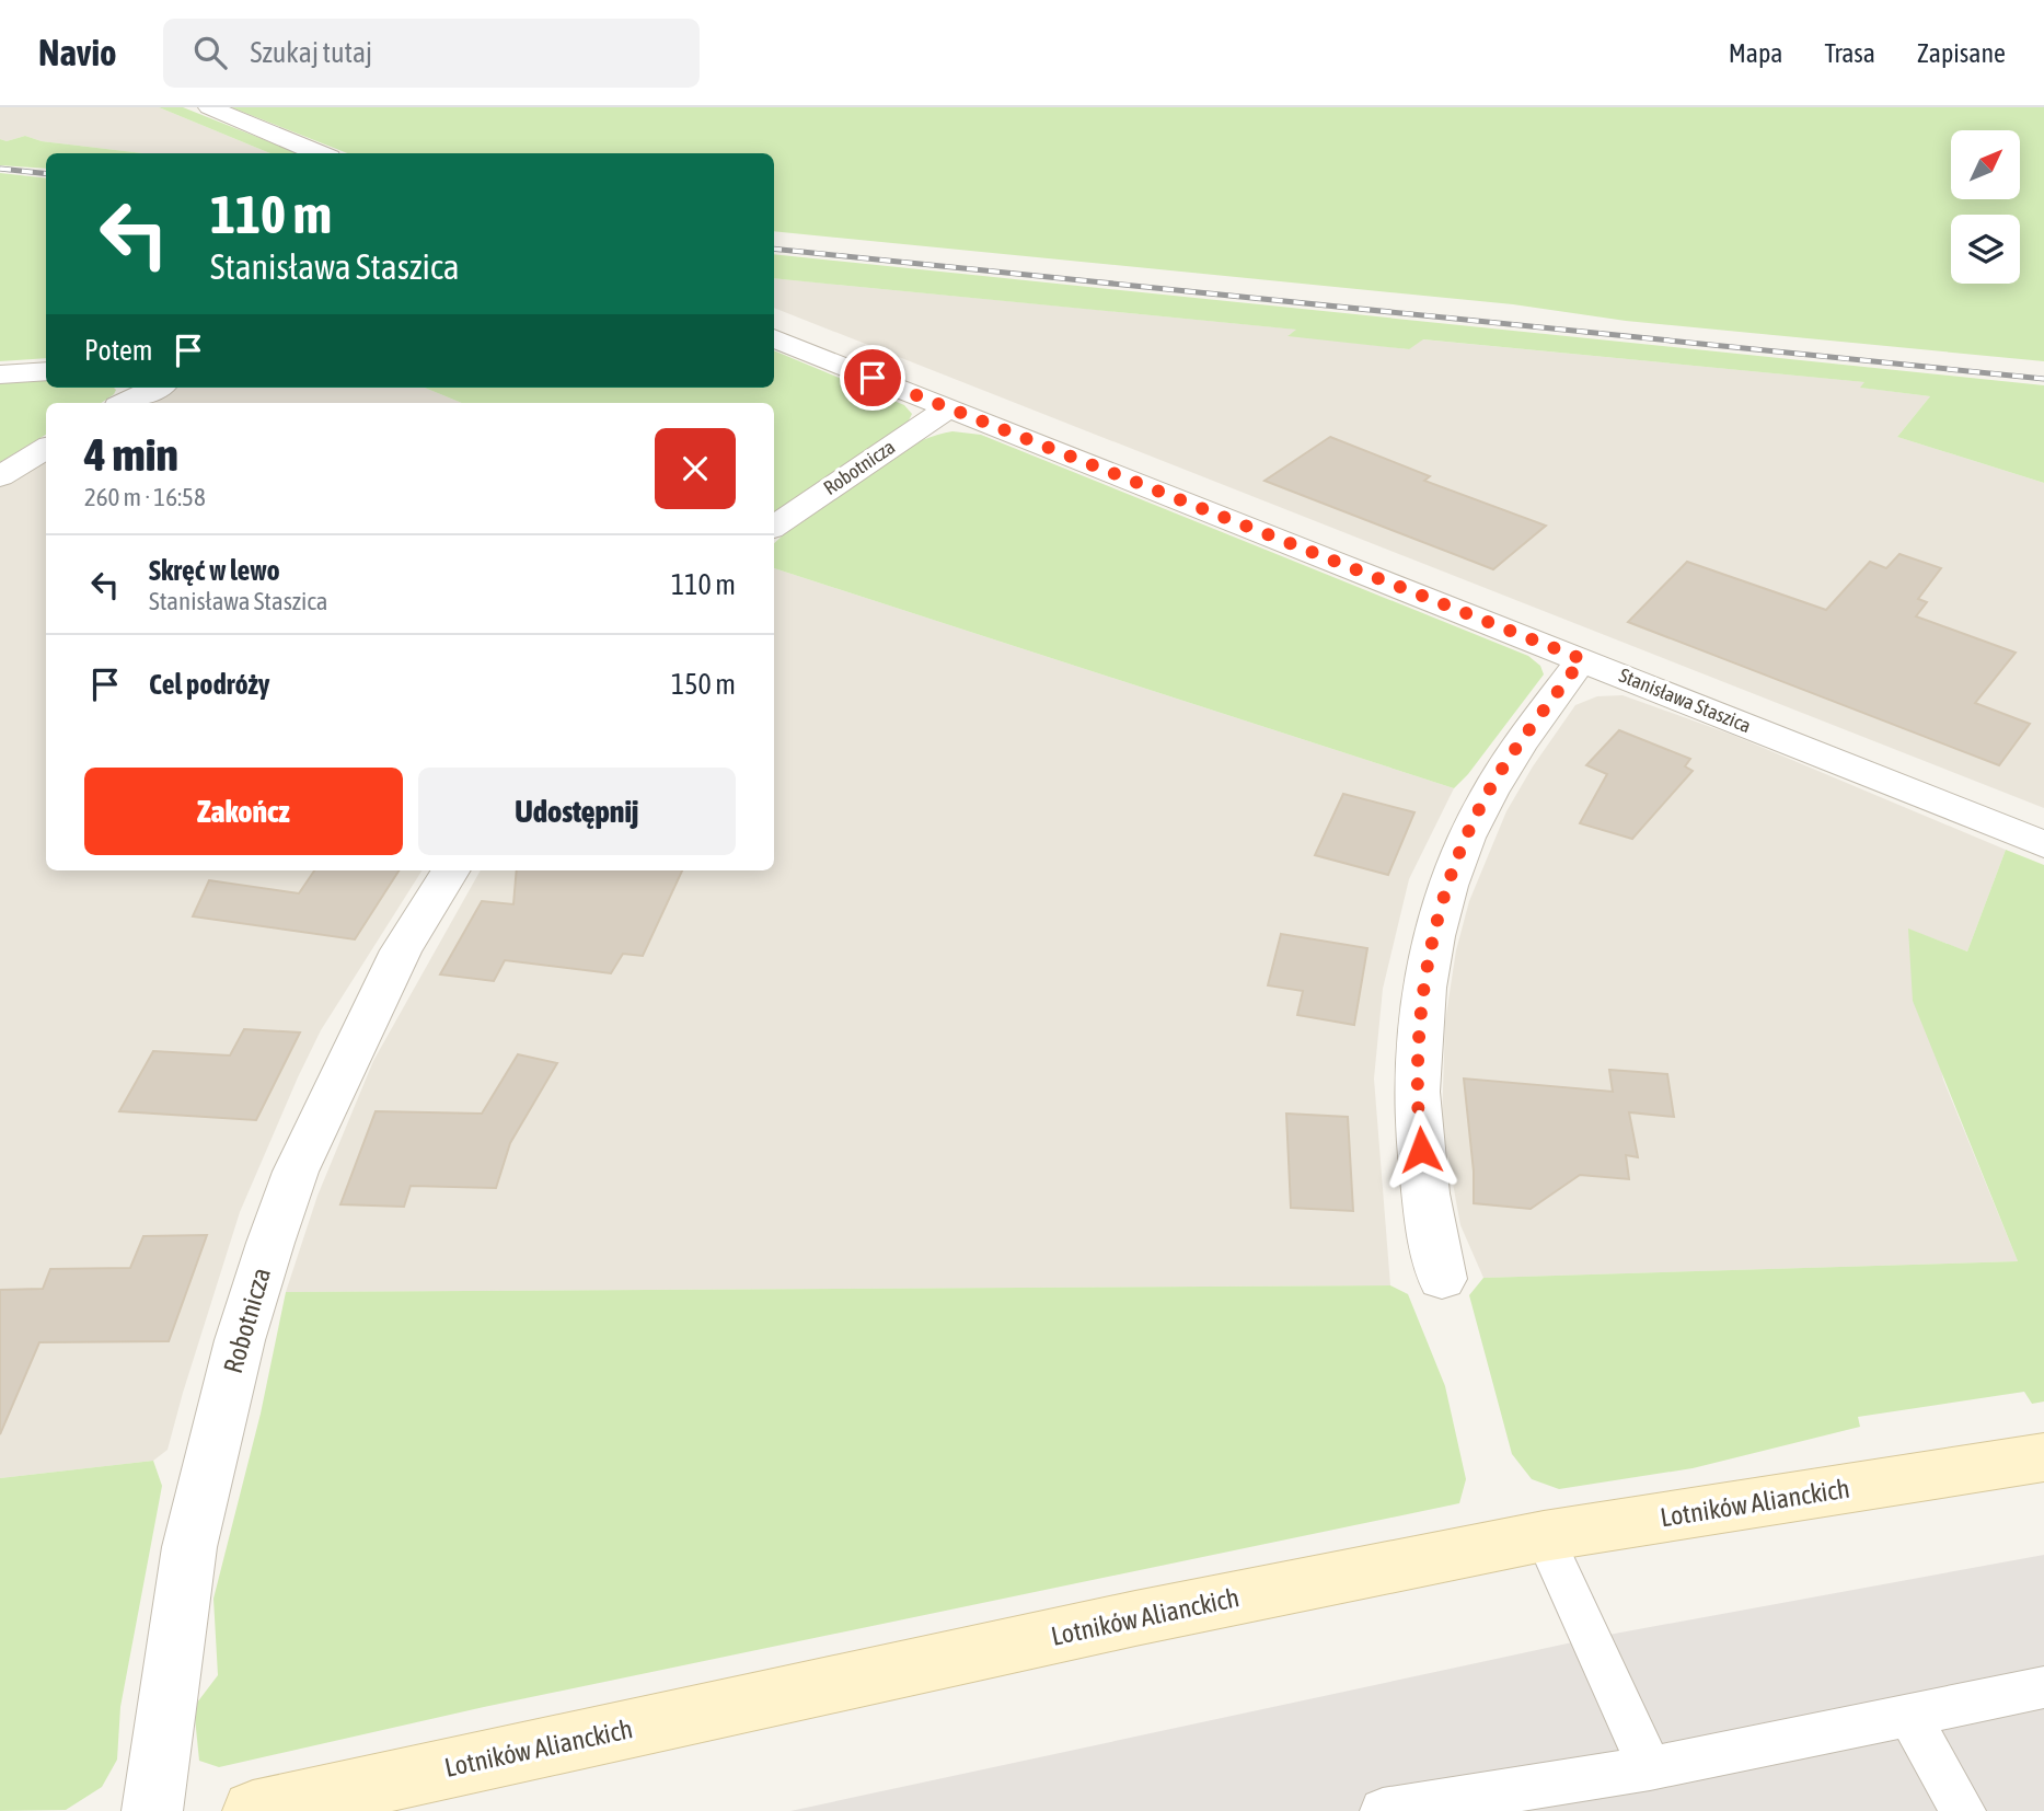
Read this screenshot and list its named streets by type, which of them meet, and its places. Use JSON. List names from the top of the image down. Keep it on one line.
{"streets":{"main road":["Lotników Alianckich"],"street":["Robotnicza","Stanisława Staszica"]},"crossings":[["Robotnicza","Stanisława Staszica"]],"north":"top right","page":{"header":"Navio","search":"Szukaj tutaj","nav":["Mapa","Trasa","Zapisane"],"turn":["110 m","Stanisława Staszica"],"then":"Potem","heading":["4 min","260 m · 16:58"],"list":[{"name":"Skręć w lewo","note":"Stanisława Staszica","value":"110 m"},{"name":"Cel podróży","value":"150 m"}],"buttons":["Zakończ","Udostępnij"]}}
